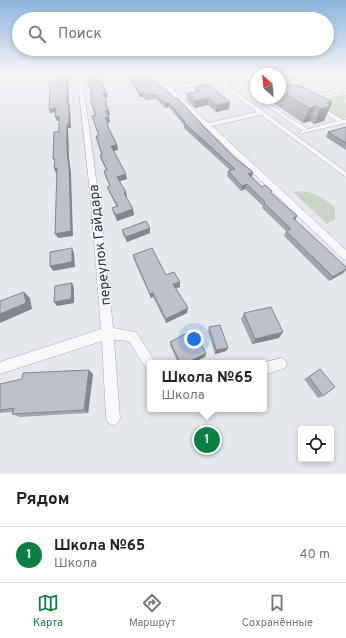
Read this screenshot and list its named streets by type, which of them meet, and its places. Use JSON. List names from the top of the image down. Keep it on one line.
{"streets":{"street":["переулок Гайдара"]},"north":"top left","page":{"search":"Поиск","popup":["Школа №65","Школа"],"pins":"1","heading":"Рядом","list":[{"mark":"1","name":"Школа №65","note":"Школа","value":"40 m"}],"nav":["Карта","Маршрут","Сохранённые"]}}
